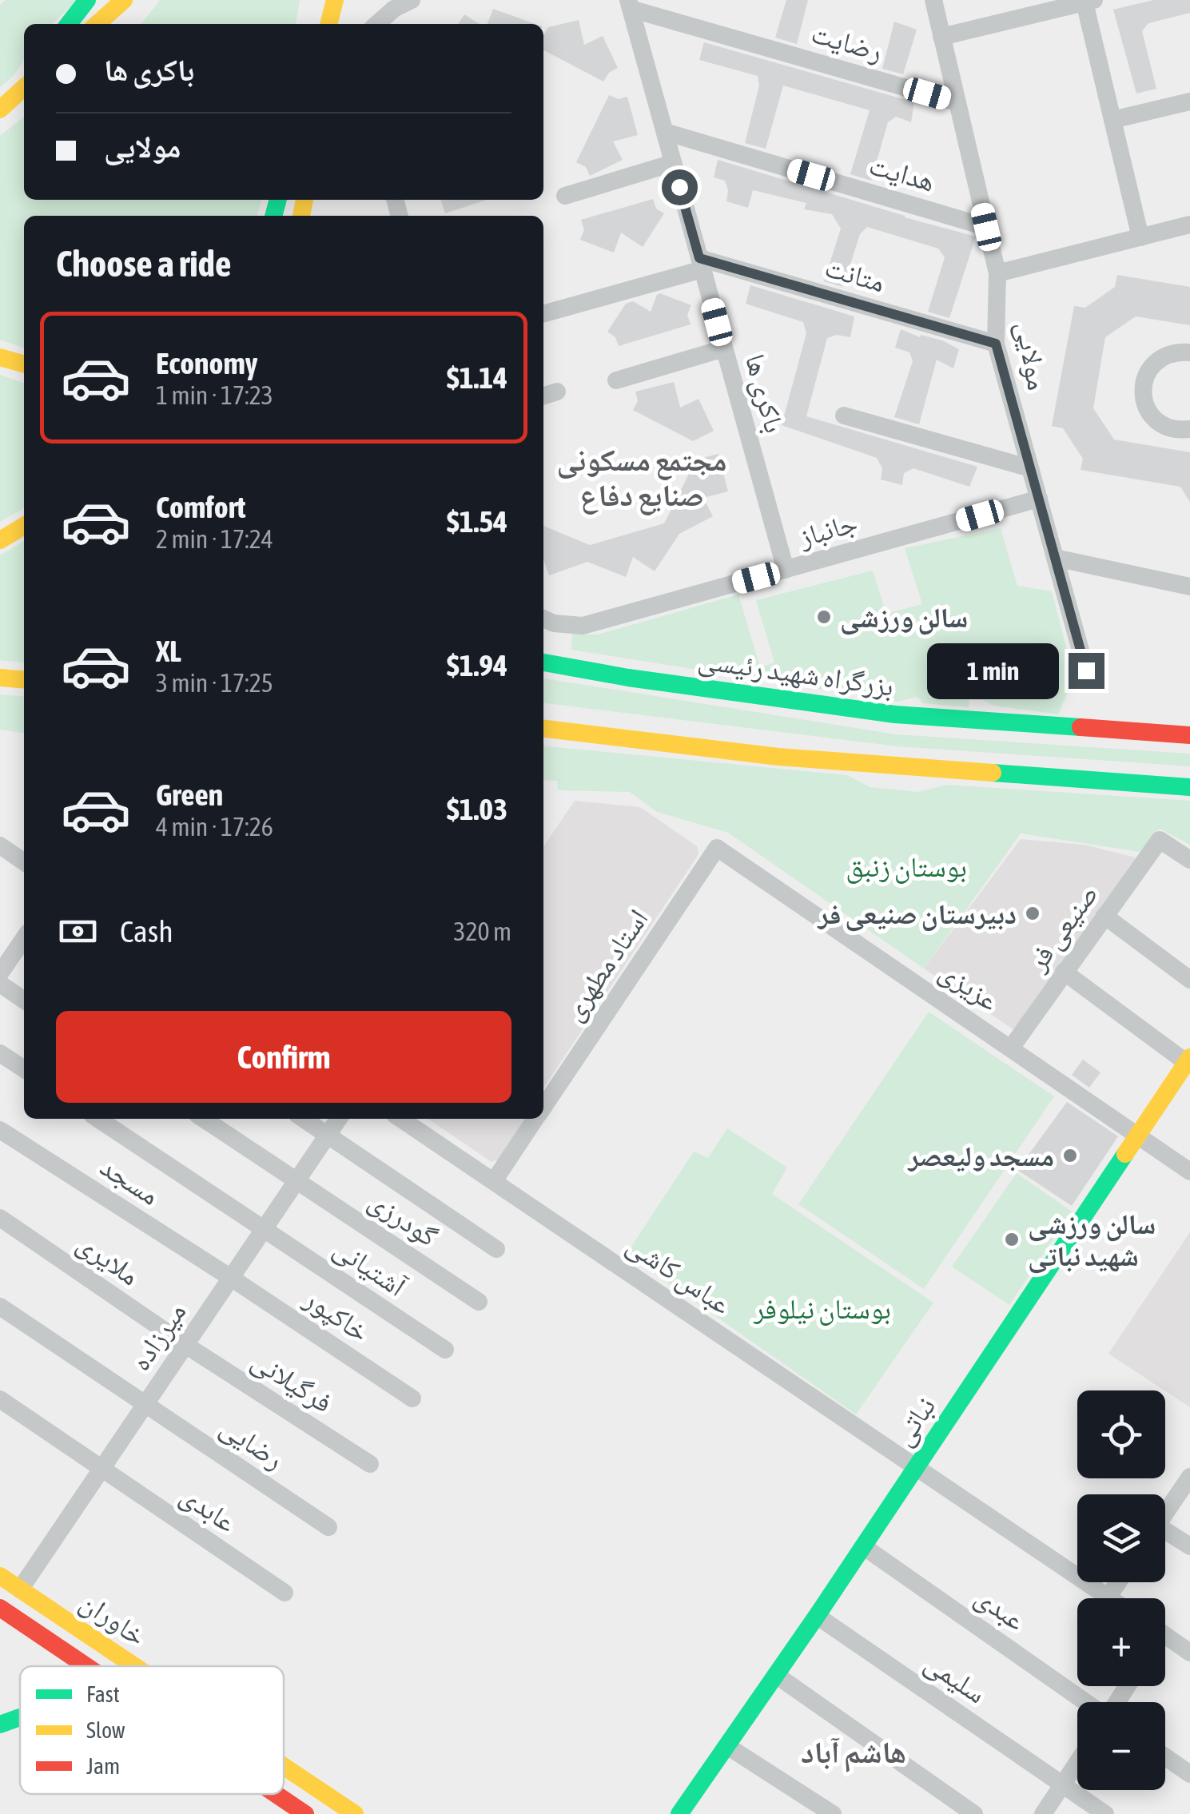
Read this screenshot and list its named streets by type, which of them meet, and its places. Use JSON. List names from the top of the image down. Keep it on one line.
{"streets":{"main road":["بزرگراه شهید رئیسی","نباتی","خاوران"],"street":["رضایت","هدایت","متانت","مولايی","باکری ها","جانباز","صنیعی فر","استاد مطهری","عزیزی","مسجد","گودرزی","ملایری","آشتیانی","عباس کاشی","خاکپور","میرزاده","فرگیلانی","رضایی","عابدی","عبدی","سلیمی"]},"crossings":[["رضایت","مولايی"],["رضایت","باکری ها"],["هدایت","مولايی"],["هدایت","باکری ها"],["متانت","مولايی"],["متانت","باکری ها"],["مولايی","جانباز"],["باکری ها","جانباز"],["صنیعی فر","عزیزی"],["استاد مطهری","عزیزی"],["استاد مطهری","عباس کاشی"],["عزیزی","نباتی"],["مسجد","خاکپور"],["مسجد","میرزاده"],["گودرزی","میرزاده"],["ملایری","میرزاده"],["ملایری","فرگیلانی"],["آشتیانی","میرزاده"],["عباس کاشی","نباتی"],["خاکپور","میرزاده"],["میرزاده","فرگیلانی"],["میرزاده","رضایی"],["میرزاده","عابدی"],["میرزاده","خاوران"],["نباتی","عبدی"],["نباتی","سلیمی"]],"districts":["مجتمع مسکونی صنایع دفاع","هاشم آباد"],"parks":["بوستان زنبق","بوستان نیلوفر"],"places":["سالن ورزشی","دبیرستان صنیعی فر","مسجد ولیعصر","سالن ورزشی شهید نباتی"],"legend":["Fast","Slow","Jam"],"page":{"banner":["باکری ها","مولايی"],"heading":"Choose a ride","list":[{"name":"Economy","note":"1 min · 17:23","value":"$1.14"},{"name":"Comfort","note":"2 min · 17:24","value":"$1.54"},{"name":"XL","note":"3 min · 17:25","value":"$1.94"},{"name":"Green","note":"4 min · 17:26","value":"$1.03"}],"bubble":"1 min","pay":["Cash","320 m"],"buttons":"Confirm","map_buttons":["+","−"]}}
